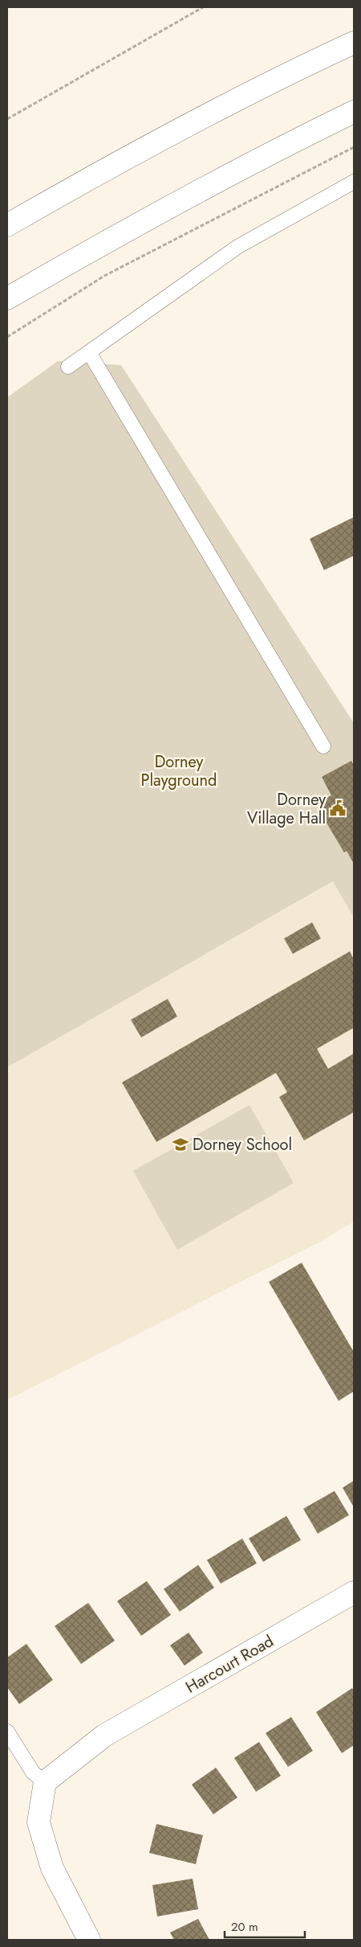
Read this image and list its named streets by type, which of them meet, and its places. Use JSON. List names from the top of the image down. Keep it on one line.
{"streets":{"main road":["Harcourt Road"]},"parks":["Dorney Playground"],"places":{"public building":["Dorney Village Hall"],"school or university":["Dorney School"]},"scale_bar":"20 m"}
